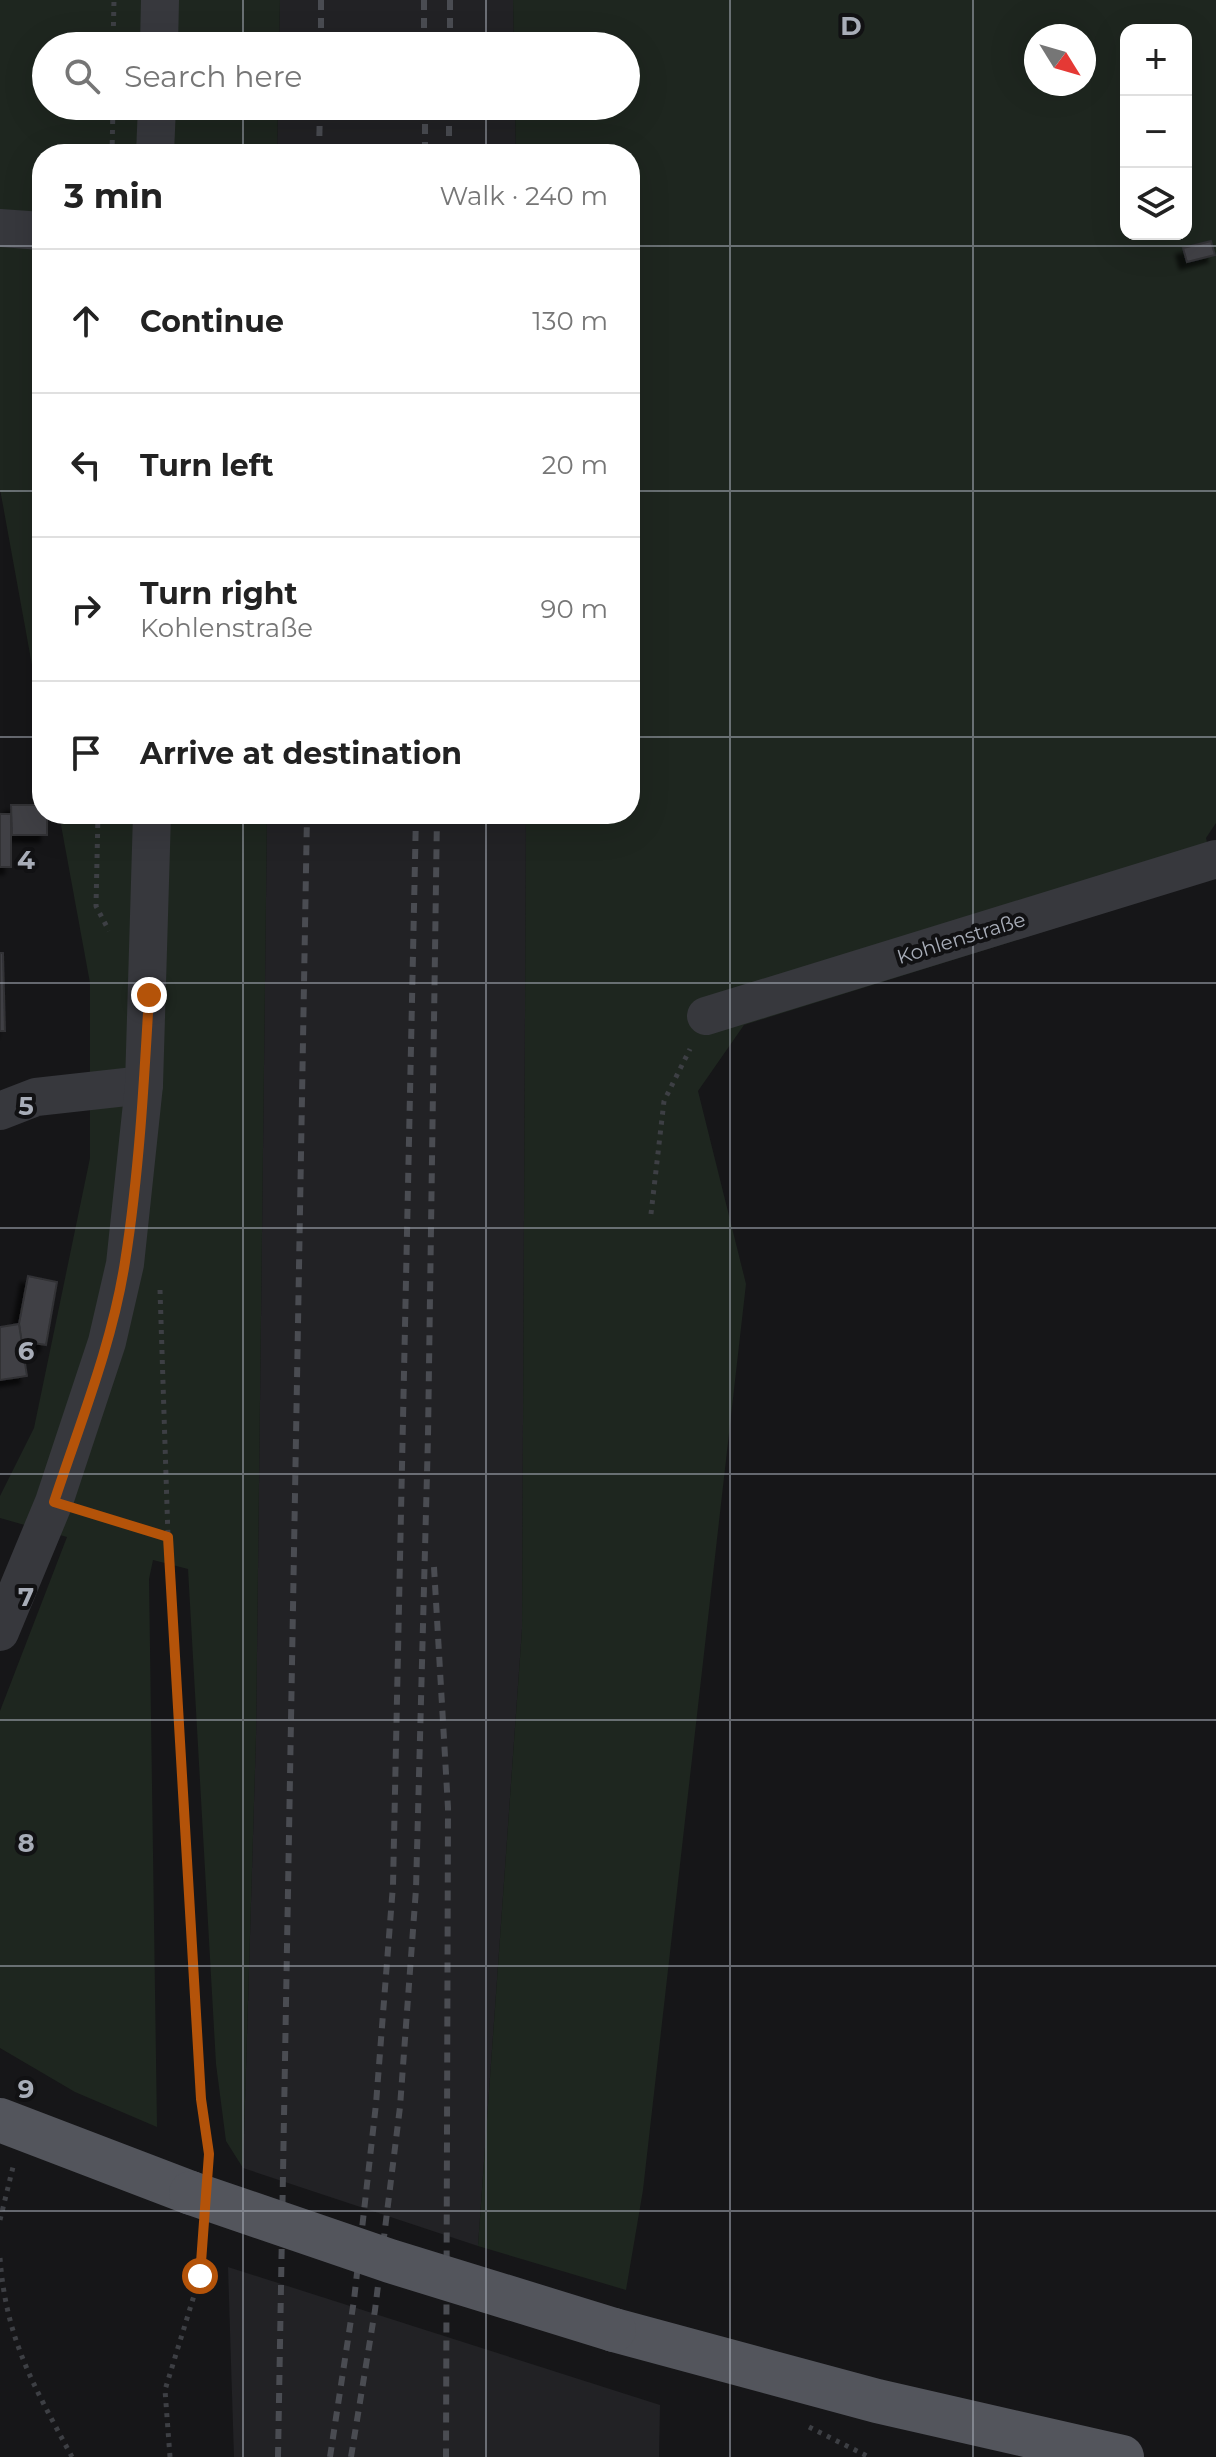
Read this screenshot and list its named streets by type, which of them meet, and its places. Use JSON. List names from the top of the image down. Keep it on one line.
{"streets":{"street":["Kohlenstraße"]},"north":"bottom right","page":{"map_buttons":["+","−"],"search":"Search here","heading":["3 min","Walk · 240 m"],"list":[["Continue","130 m"],["Turn left","20 m"],["Turn right","Kohlenstraße","90 m"],"Arrive at destination"]},"grid":{"columns":["D"],"rows":["4","5","6","7","8","9"]}}
